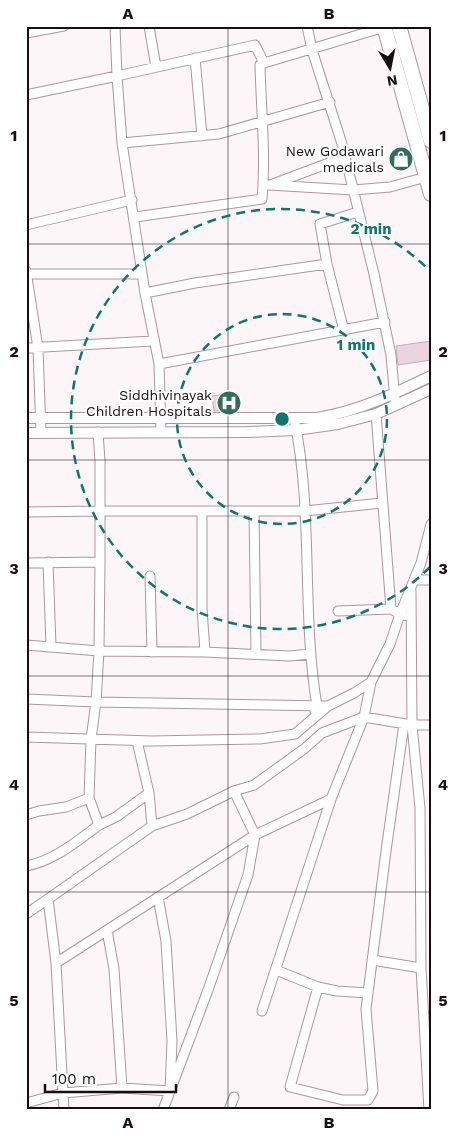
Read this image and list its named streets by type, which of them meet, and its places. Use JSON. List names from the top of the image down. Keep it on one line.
{"places":{"shop":["New Godawari medicals"],"hospital":["Siddhivinayak Children Hospitals"]},"scale_bar":"100 m","north":"bottom","grid":{"columns":["A","B"],"rows":["1","2","3","4","5"]},"rings":["2 min","1 min"]}
